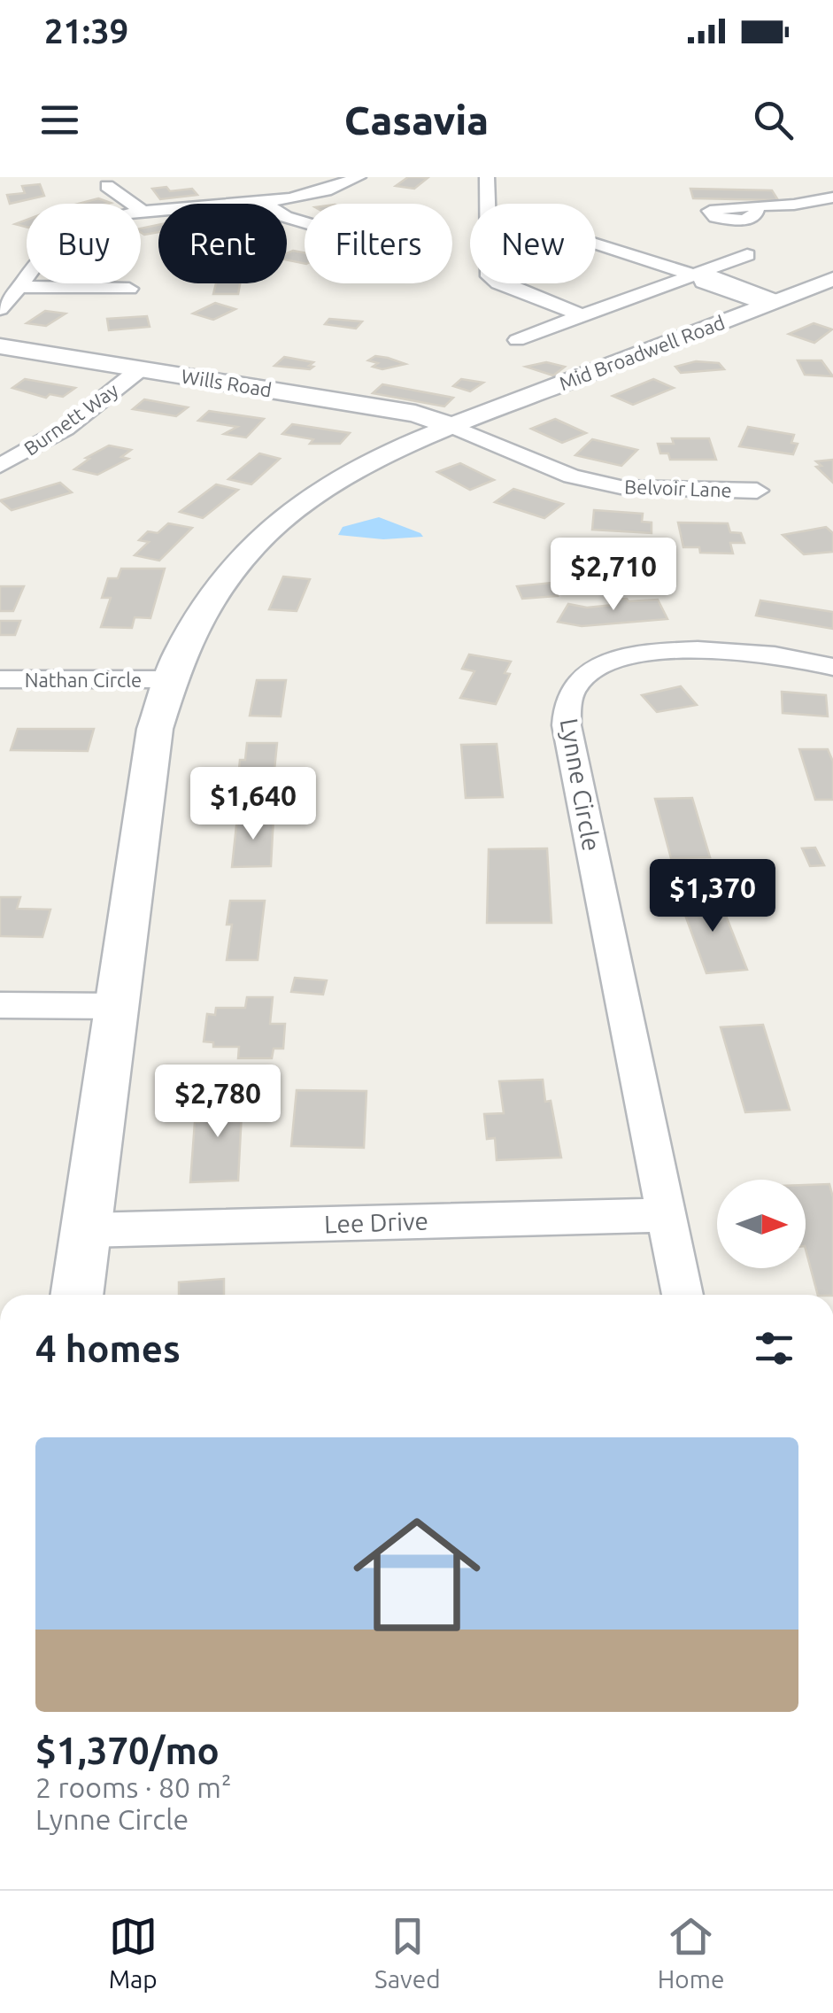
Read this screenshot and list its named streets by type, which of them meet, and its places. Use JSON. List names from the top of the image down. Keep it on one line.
{"streets":{"street":["Mid Broadwell Road","Wills Road","Burnett Way","Belvoir Lane","Nathan Circle","Lynne Circle","Lee Drive"]},"crossings":[["Mid Broadwell Road","Wills Road"],["Mid Broadwell Road","Belvoir Lane"],["Mid Broadwell Road","Nathan Circle"],["Mid Broadwell Road","Lee Drive"],["Wills Road","Burnett Way"],["Wills Road","Belvoir Lane"],["Lynne Circle","Lee Drive"]],"north":"right","page":{"status":"21:39","header":"Casavia","chip":["Buy","Rent","Filters","New"],"price":["$2,710","$1,640","$1,370","$2,780"],"heading":"4 homes","list":[{"name":"$1,370/mo","note":"2 rooms · 80 m² · Lynne Circle"}],"tabs":["Map","Saved","Home"]}}
